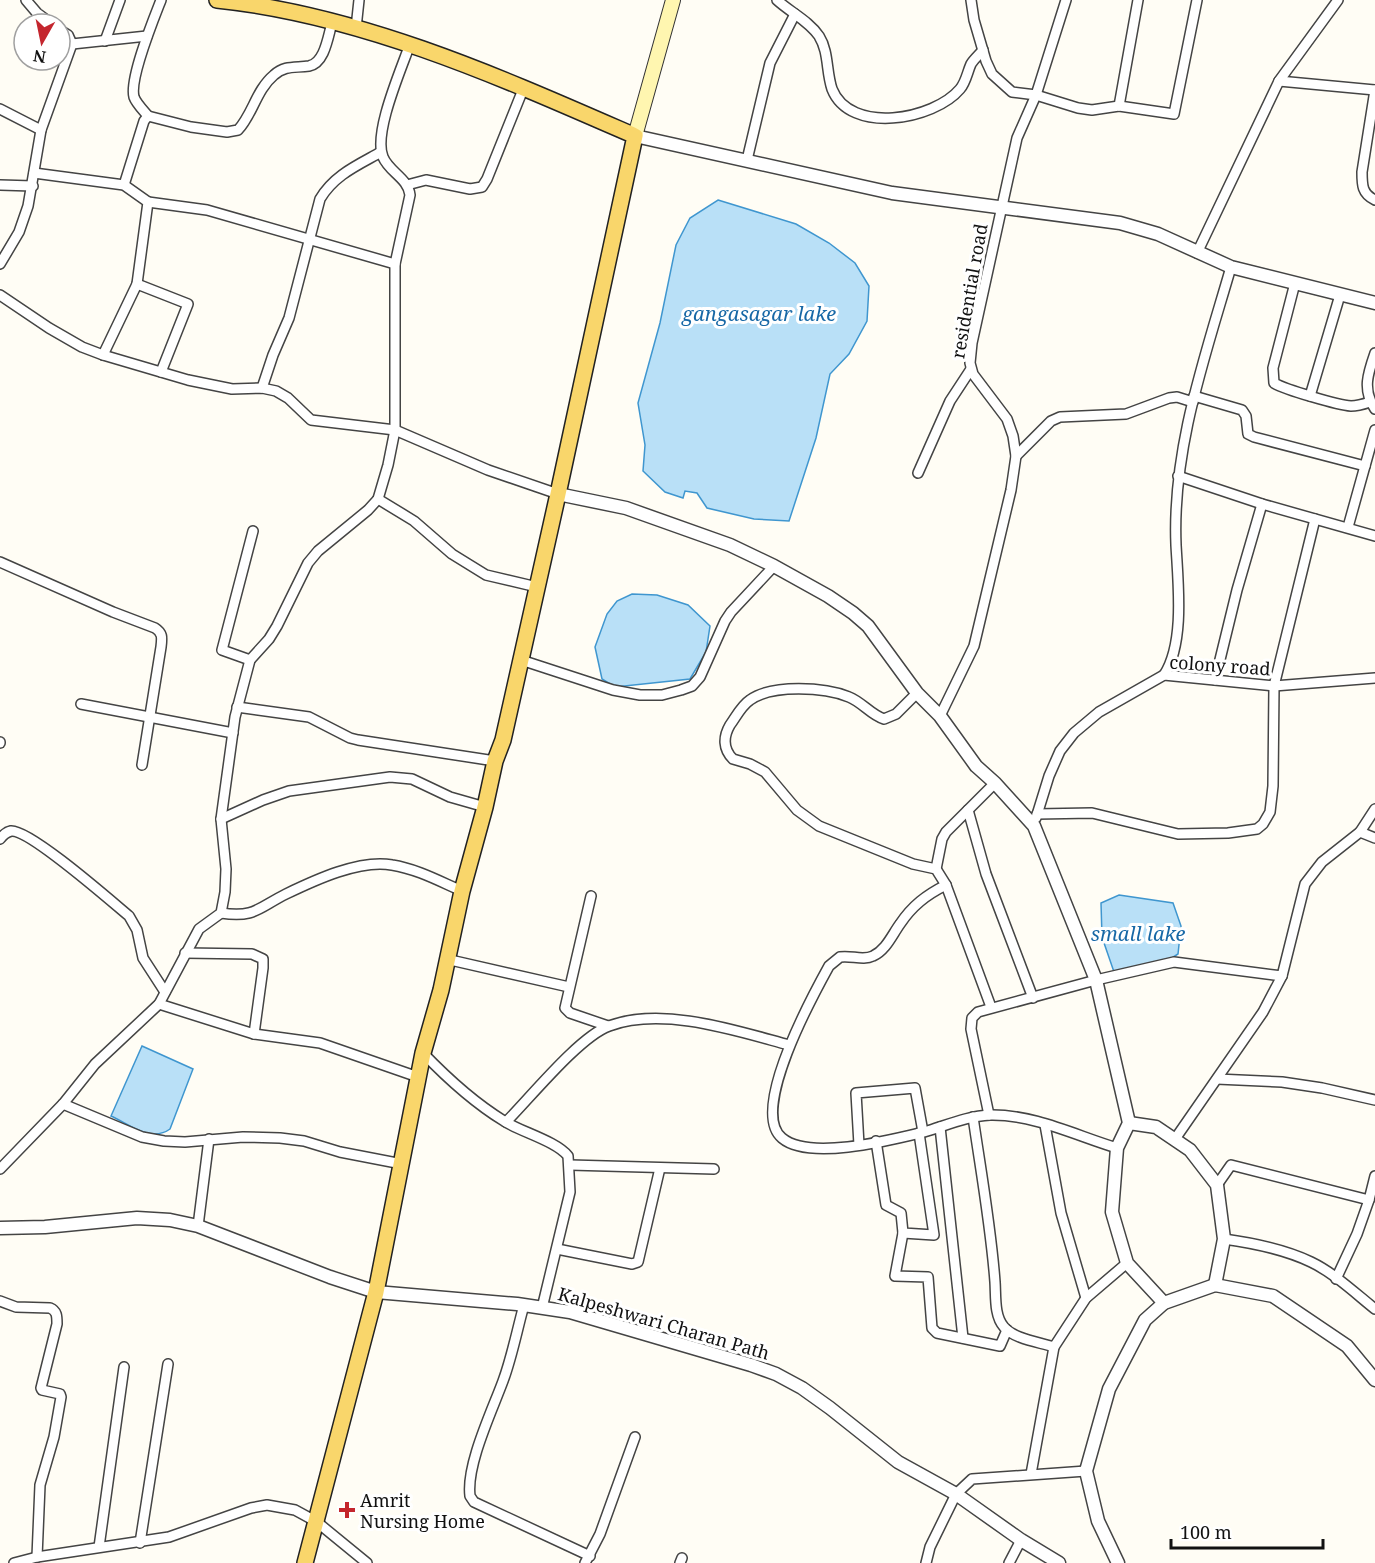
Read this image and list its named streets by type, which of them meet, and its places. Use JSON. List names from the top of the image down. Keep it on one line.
{"streets":{"street":["residential road","colony road","Kalpeshwari Charan Path"]},"water":["gangasagar lake","small lake"],"places":{"health":["Amrit Nursing Home"]},"scale_bar":"100 m","north":"bottom"}
